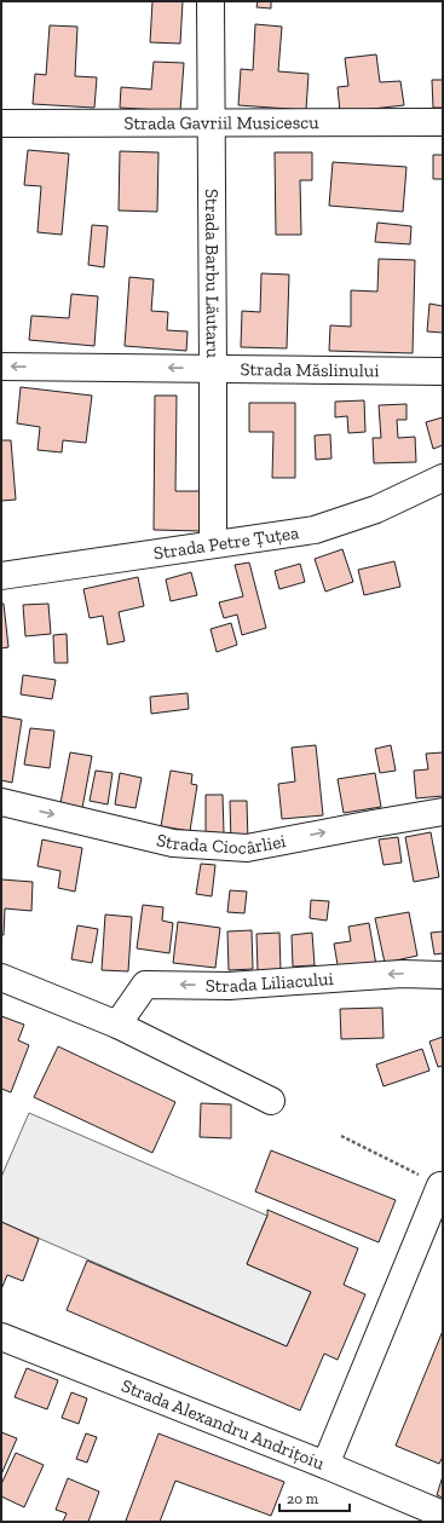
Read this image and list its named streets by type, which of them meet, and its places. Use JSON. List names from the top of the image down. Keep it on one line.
{"streets":{"street":["Strada Gavriil Musicescu","Strada Barbu Lăutaru","Strada Măslinului","Strada Petre Țuțea","Strada Ciocârliei","Strada Liliacului","Strada Alexandru Andrițoiu"]},"crossings":[["Strada Gavriil Musicescu","Strada Barbu Lăutaru"],["Strada Barbu Lăutaru","Strada Măslinului"],["Strada Barbu Lăutaru","Strada Petre Țuțea"]],"one_way":["Strada Măslinului","Strada Liliacului"],"scale_bar":"20 m"}
